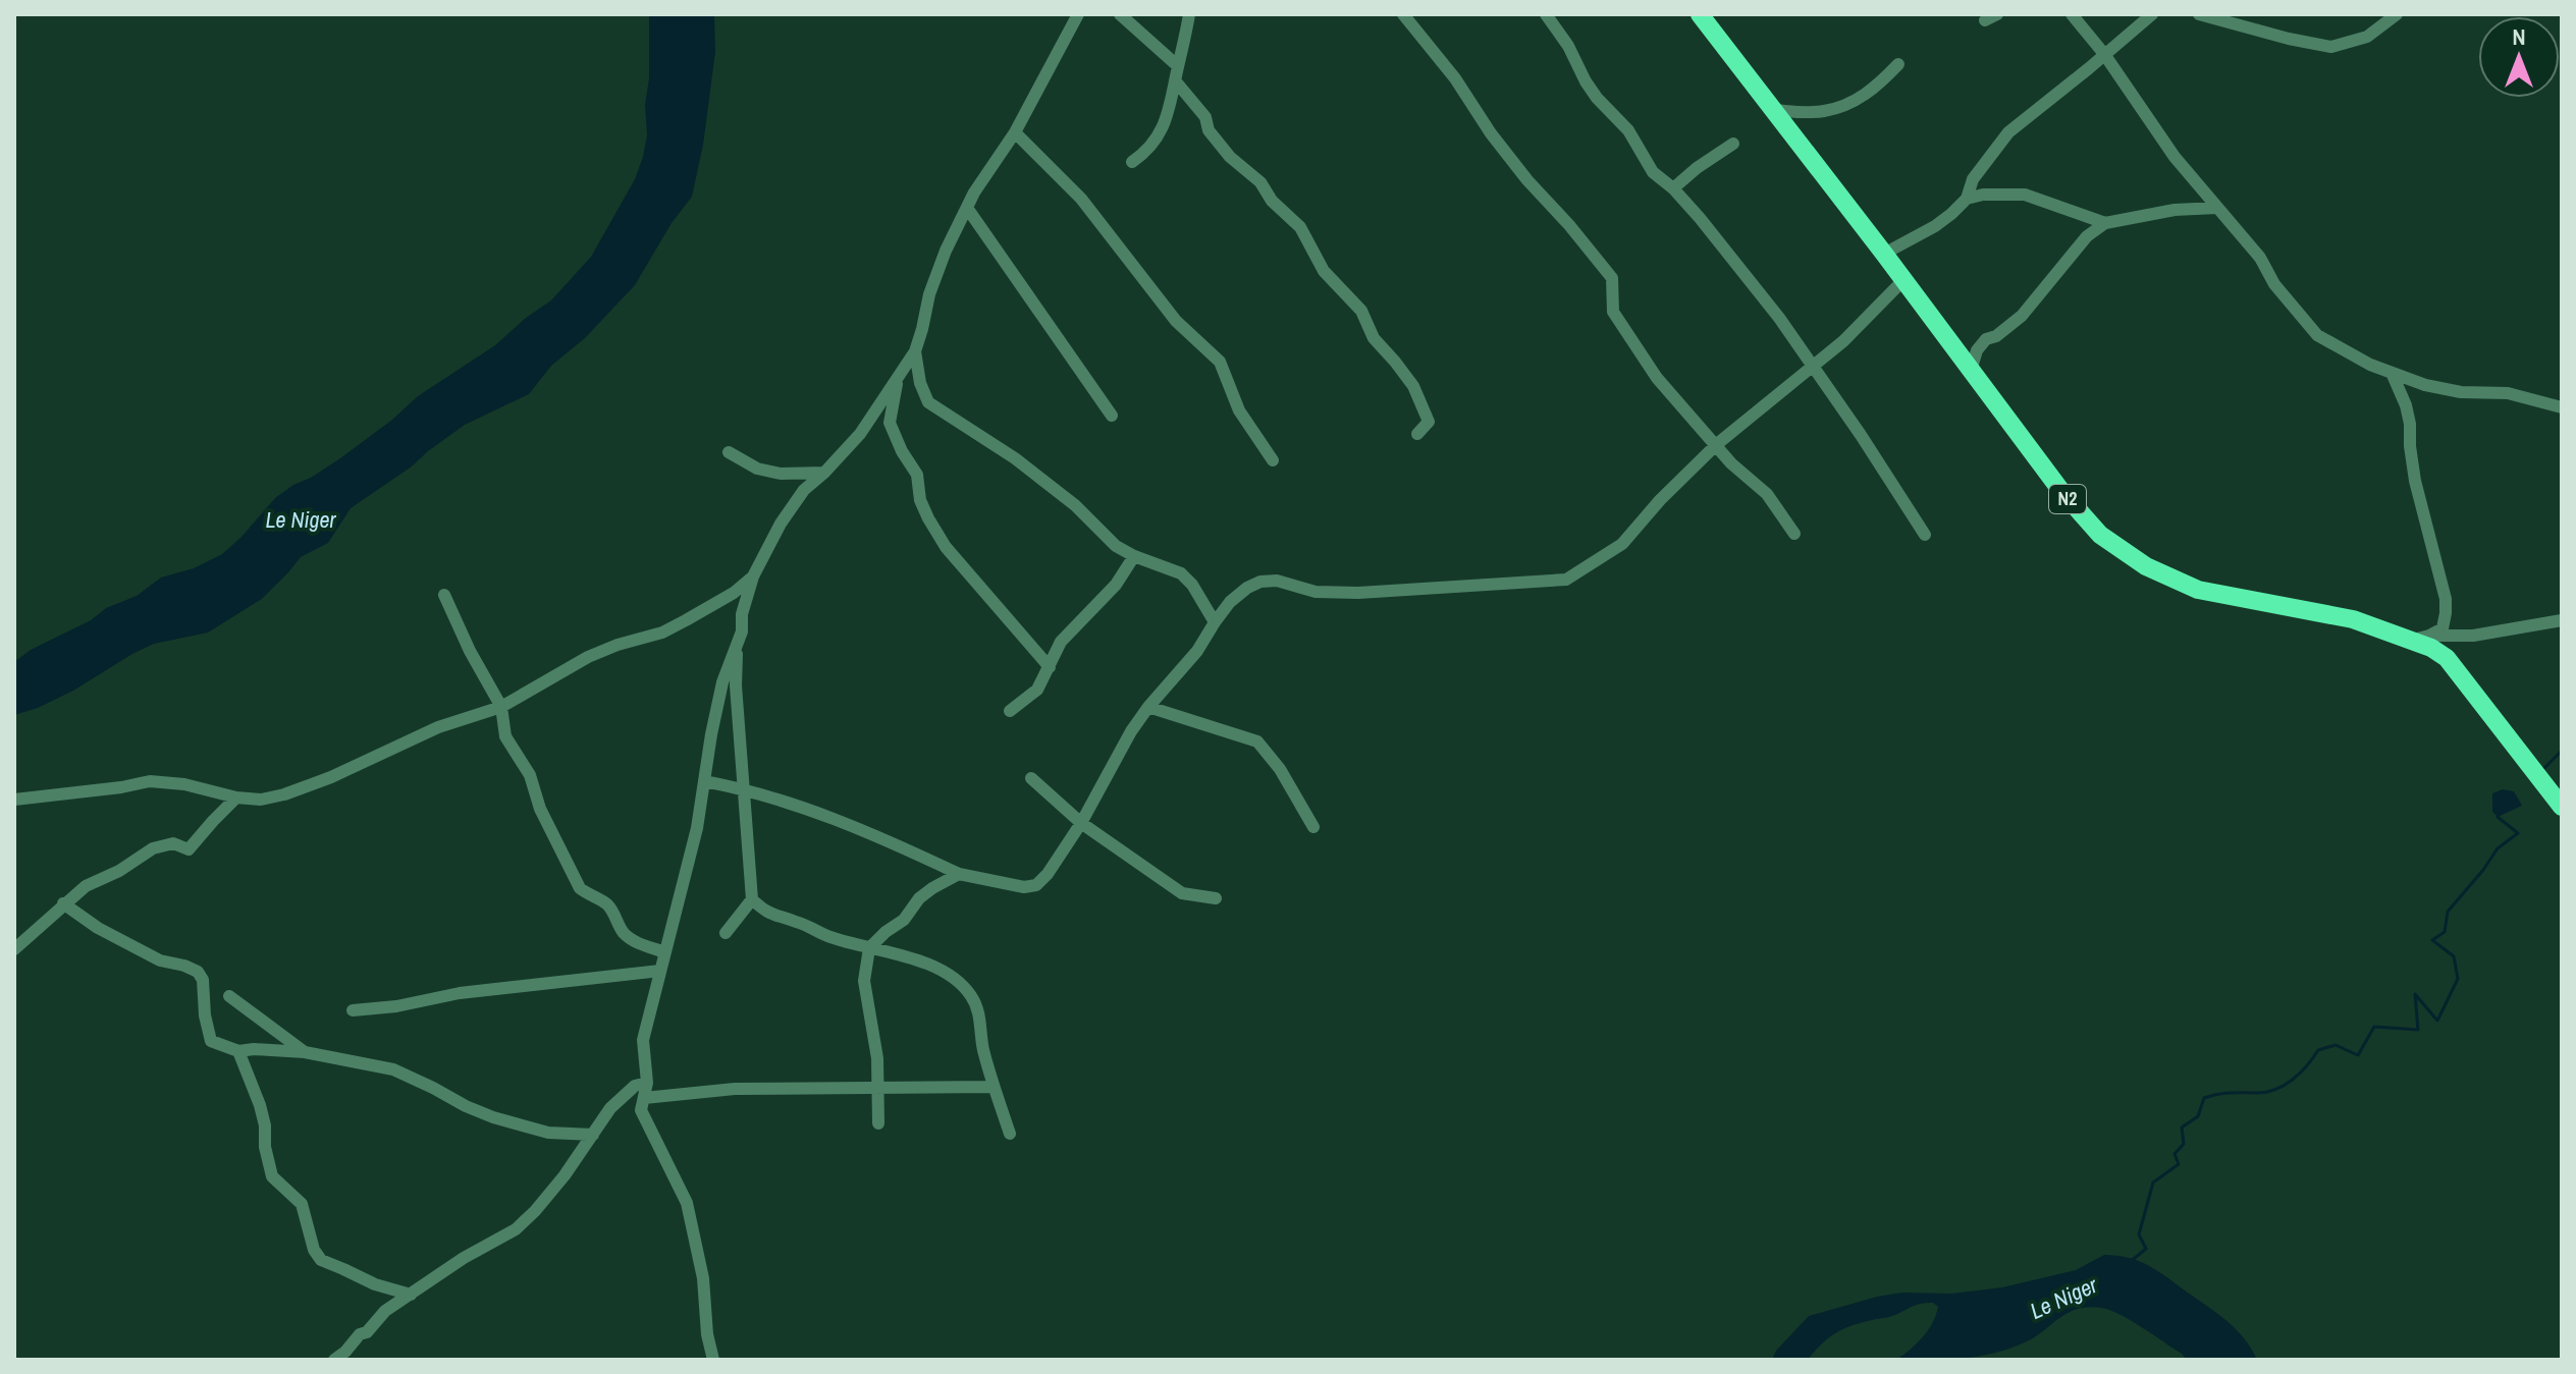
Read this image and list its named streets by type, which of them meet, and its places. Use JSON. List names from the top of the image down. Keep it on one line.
{"streets":{"highway":["N2"]},"water":["Le Niger"],"north":"top"}
